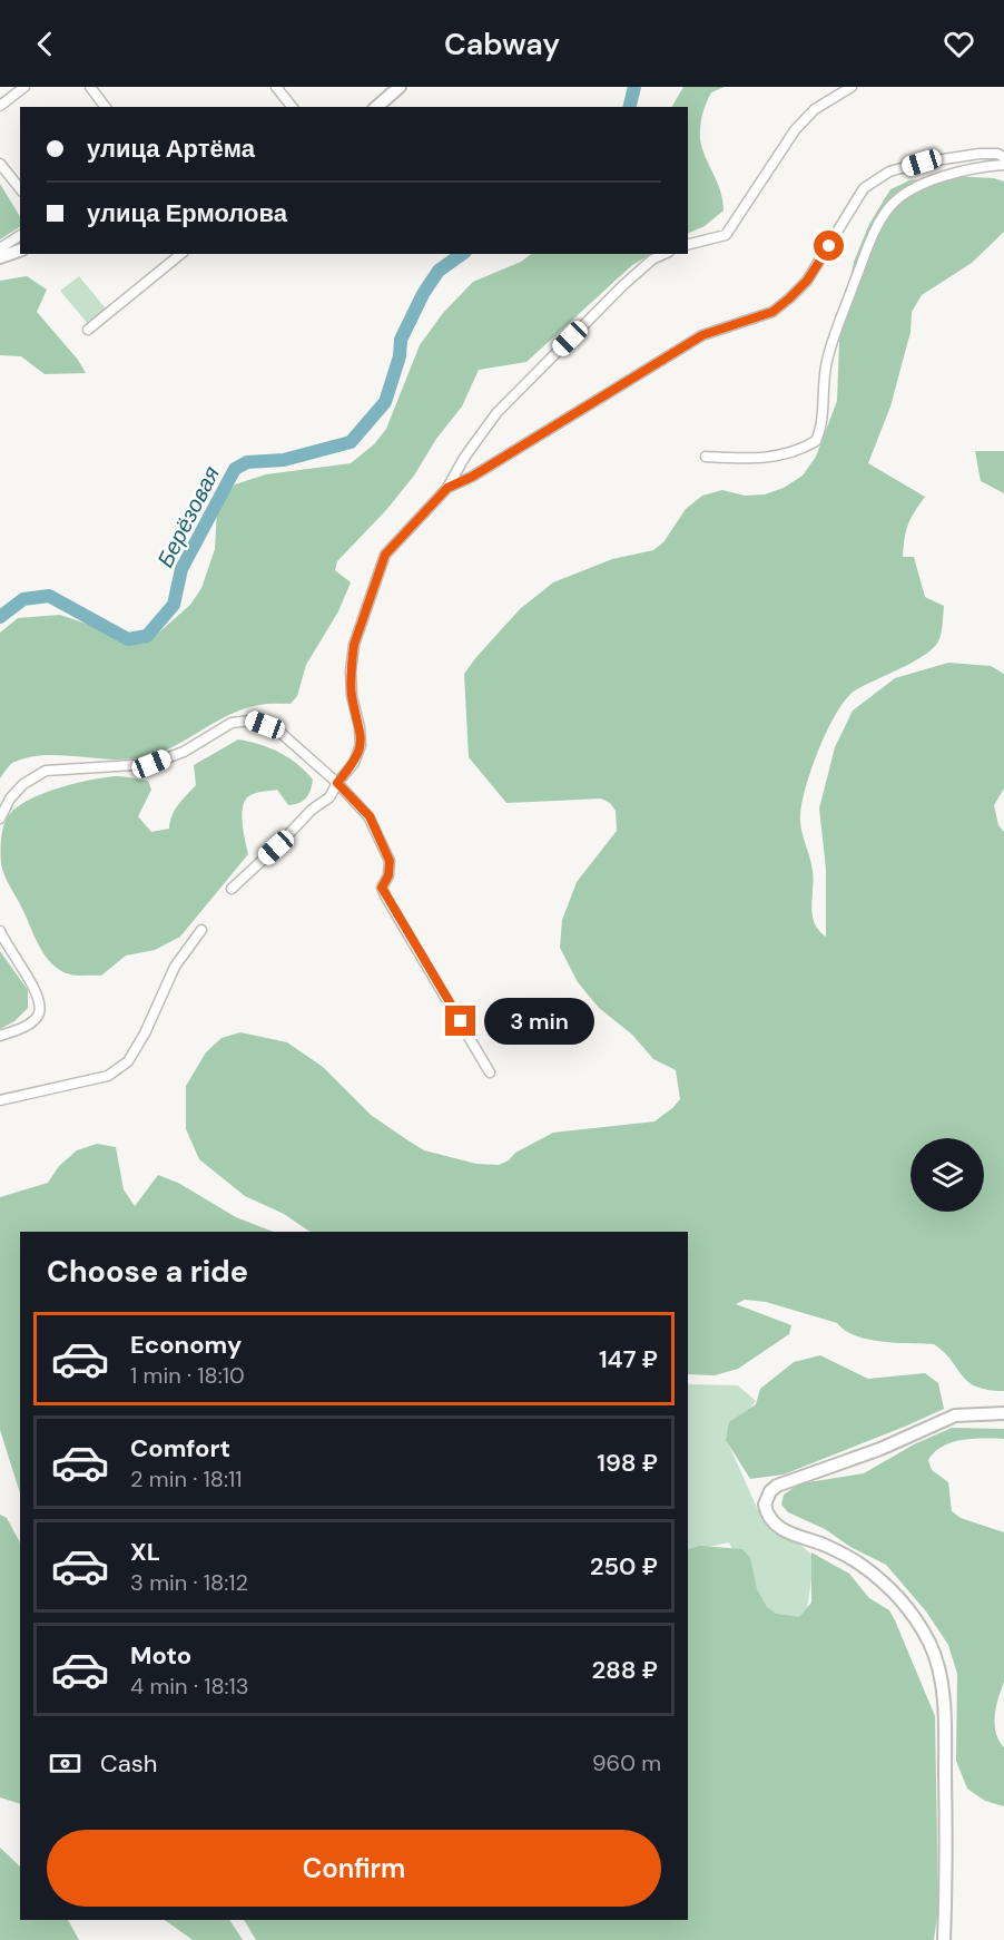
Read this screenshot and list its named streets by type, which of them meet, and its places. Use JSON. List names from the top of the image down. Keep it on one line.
{"water":["Берёзовая"],"page":{"header":"Cabway","banner":["улица Артёма","улица Ермолова"],"bubble":"3 min","heading":"Choose a ride","list":[{"name":"Economy","note":"1 min · 18:10","value":"147 ₽"},{"name":"Comfort","note":"2 min · 18:11","value":"198 ₽"},{"name":"XL","note":"3 min · 18:12","value":"250 ₽"},{"name":"Moto","note":"4 min · 18:13","value":"288 ₽"}],"pay":["Cash","960 m"],"buttons":"Confirm"}}
